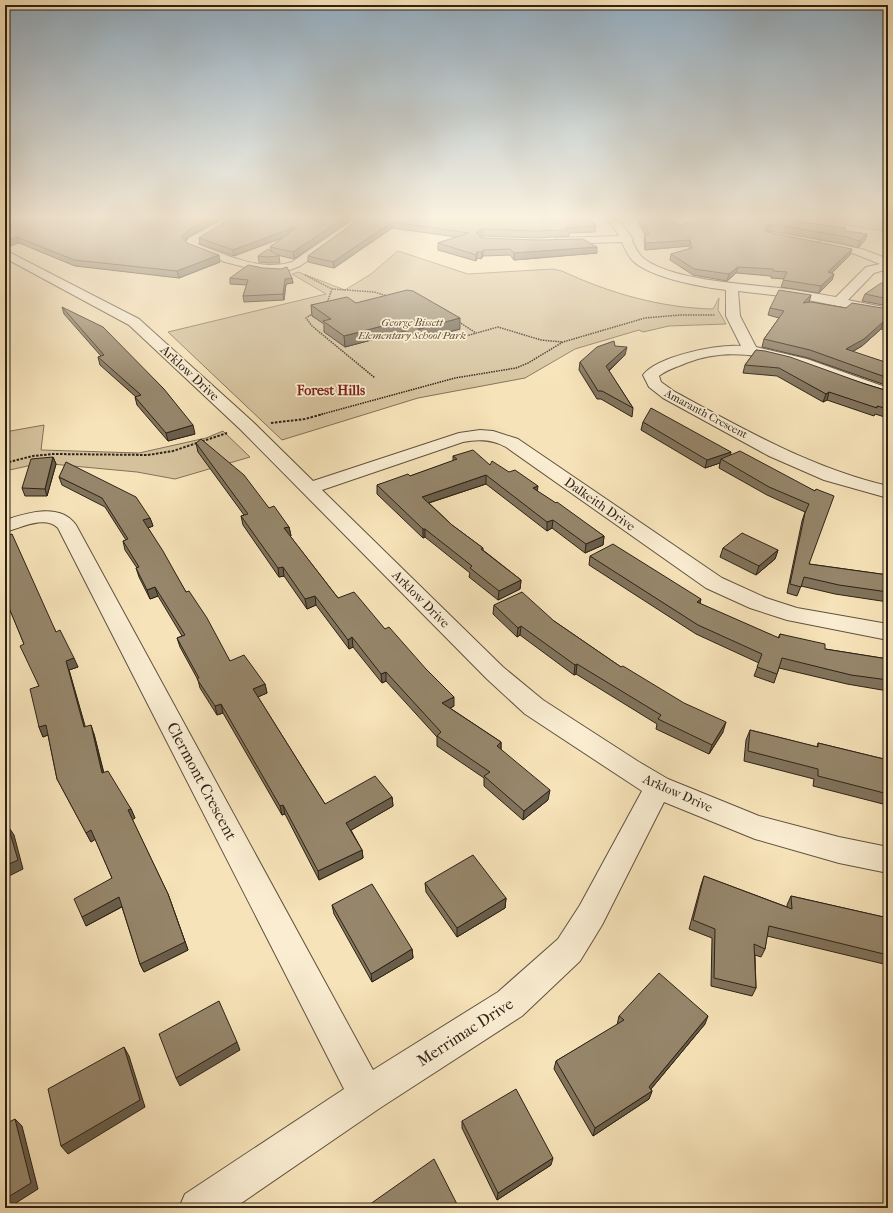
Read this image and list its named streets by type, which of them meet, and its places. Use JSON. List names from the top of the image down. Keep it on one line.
{"streets":{"street":["Arklow Drive","Amaranth Crescent","Dalkeith Drive","Clermont Crescent","Merrimac Drive"]},"crossings":[["Arklow Drive","Dalkeith Drive"],["Arklow Drive","Merrimac Drive"],["Clermont Crescent","Merrimac Drive"]],"districts":["Forest Hills"],"parks":["George Bissett Elementary School Park"]}
